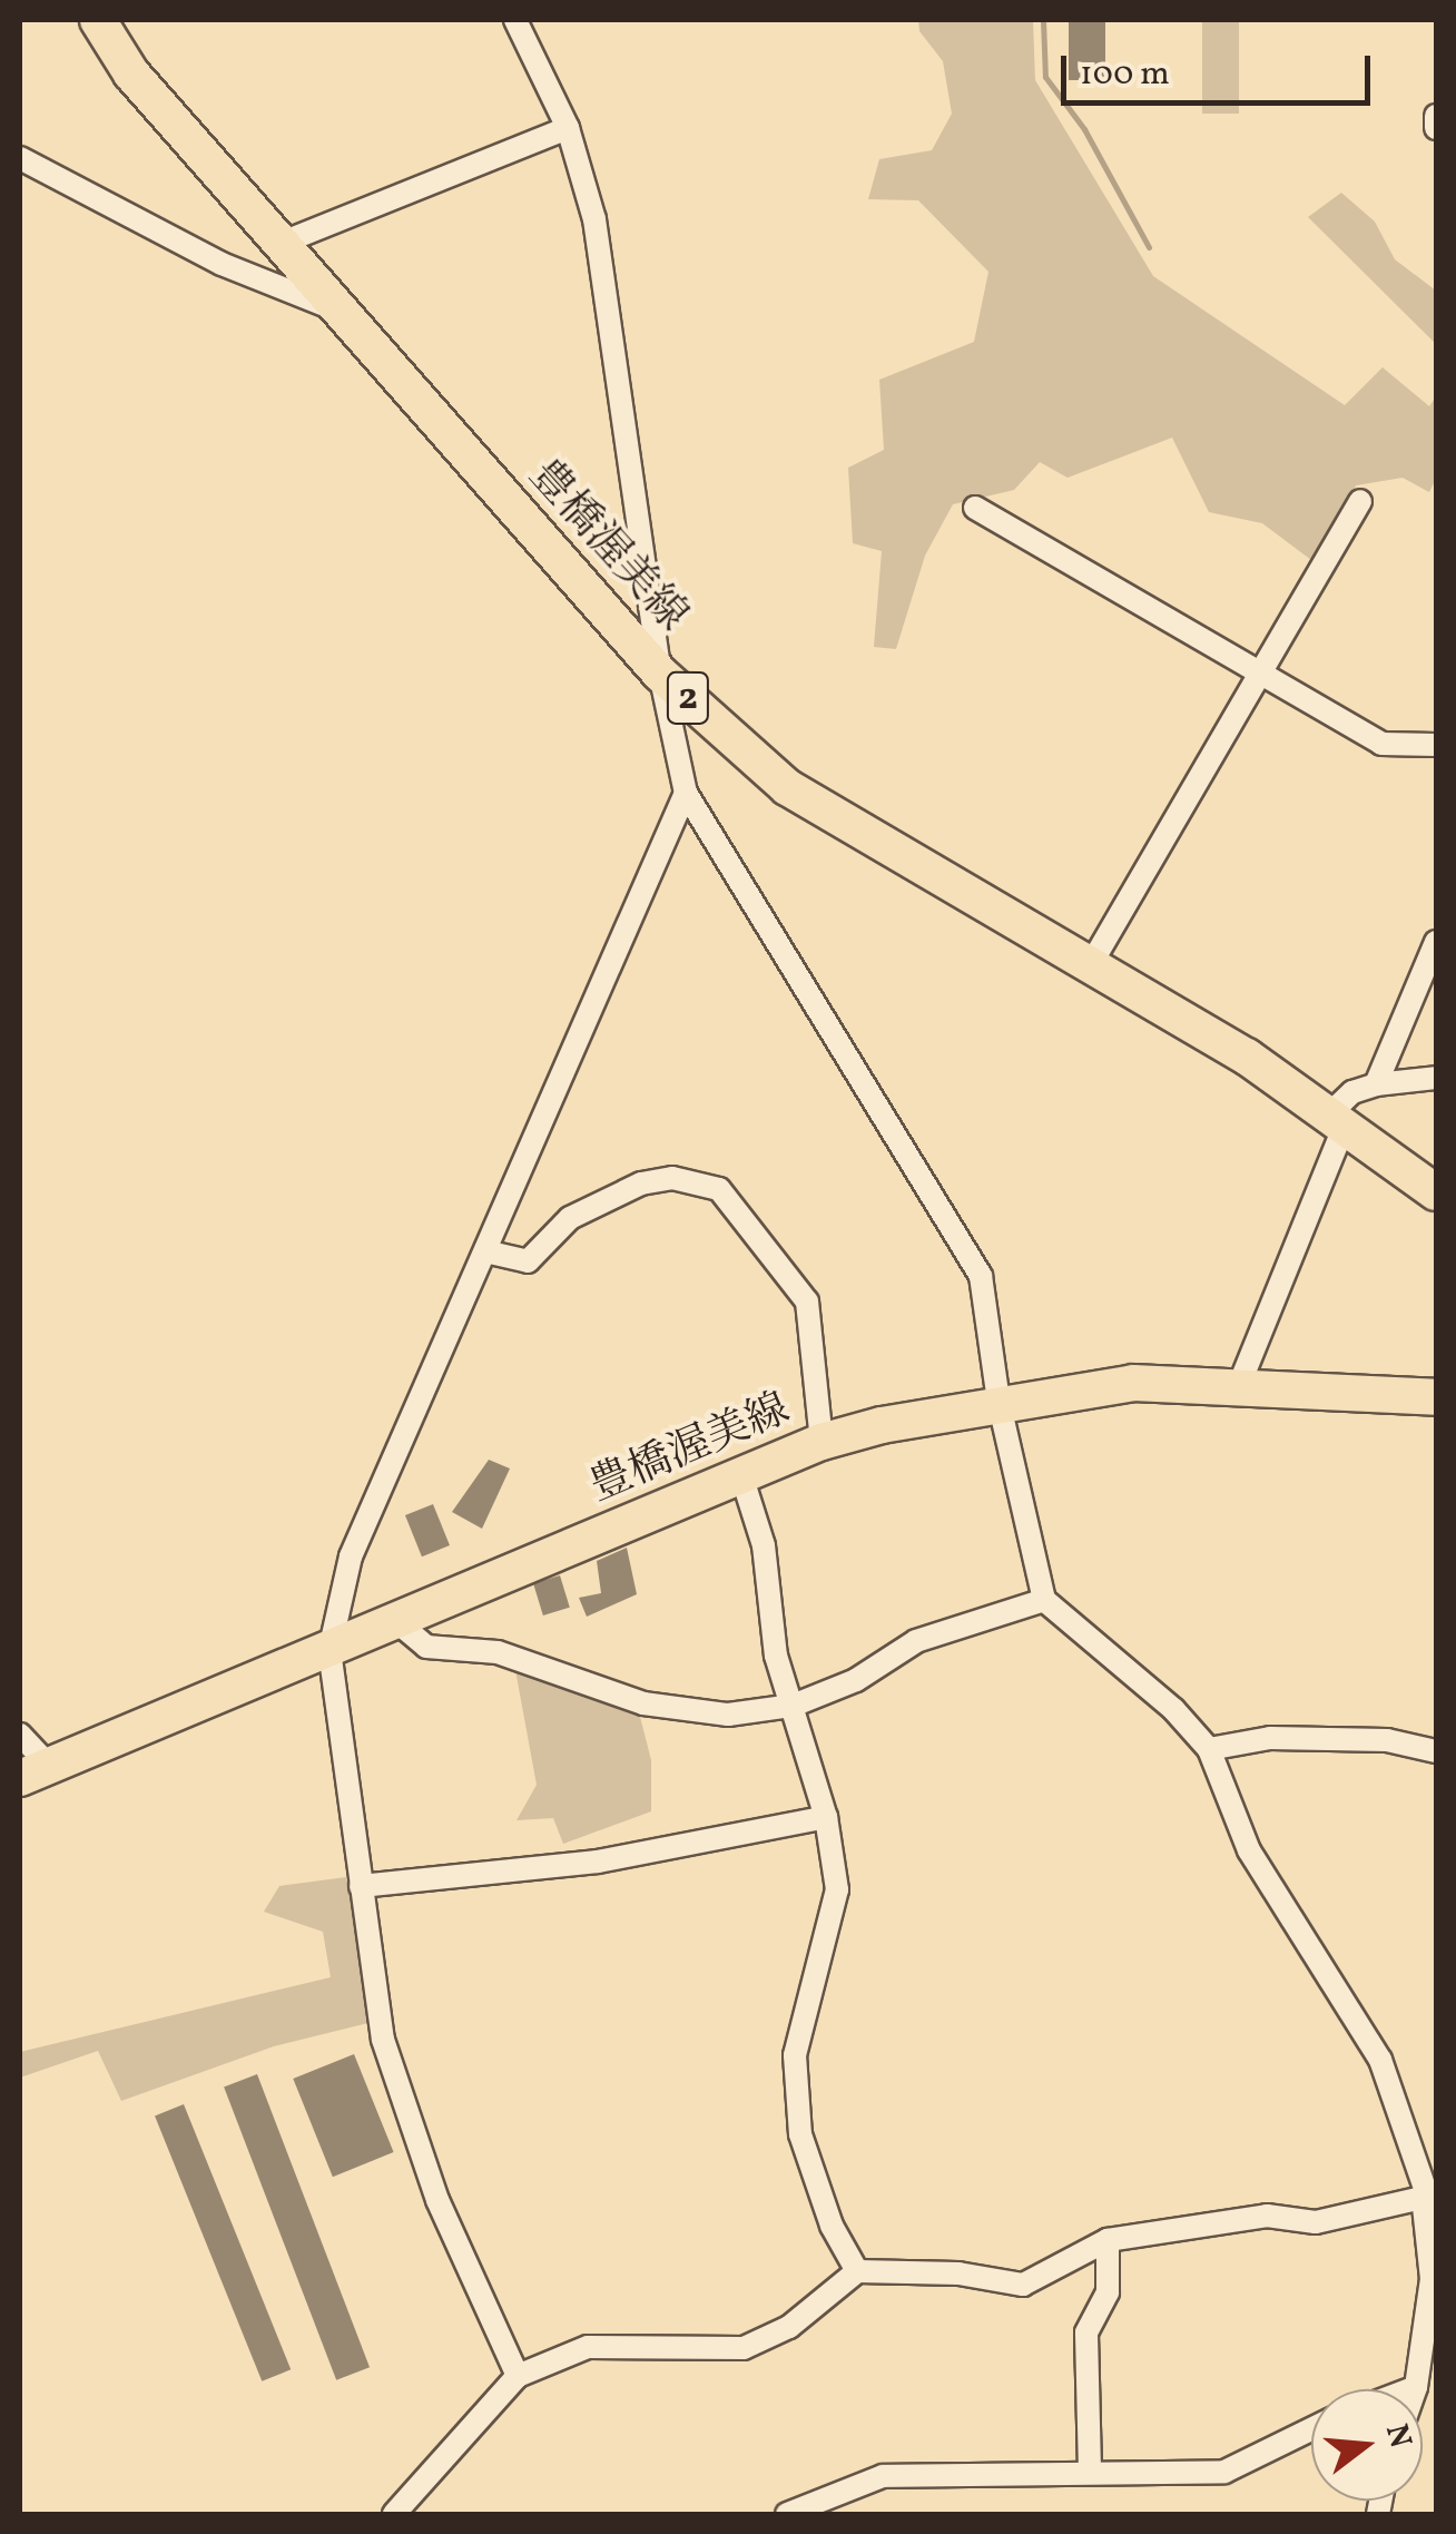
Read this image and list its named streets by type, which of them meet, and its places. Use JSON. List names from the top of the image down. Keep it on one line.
{"streets":{"main road":["豊橋渥美線","2"]},"scale_bar":"100 m","north":"right"}
